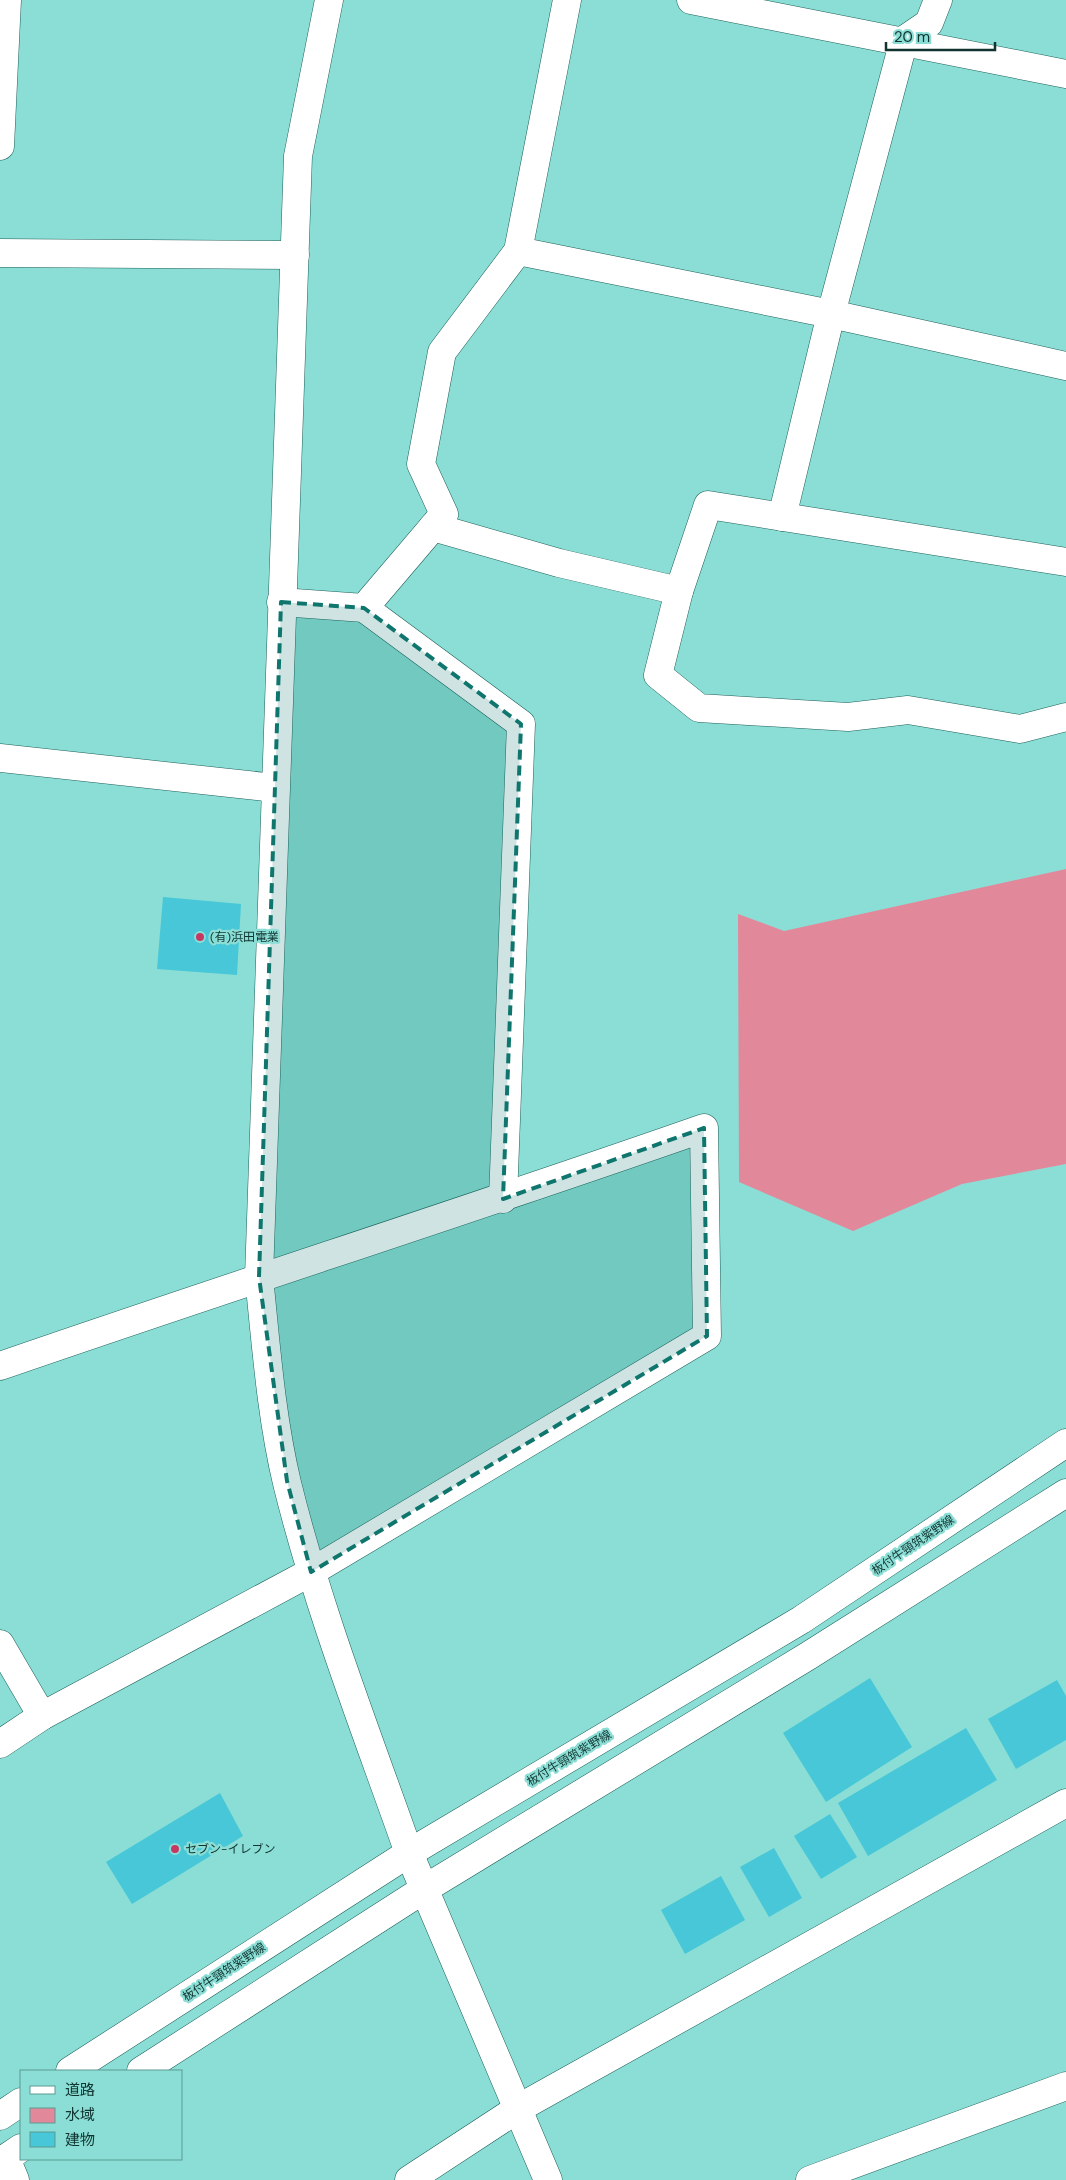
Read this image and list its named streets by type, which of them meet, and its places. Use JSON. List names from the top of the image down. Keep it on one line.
{"streets":{"street":["板付牛頸筑紫野線"]},"places":["(有)浜田電業","セブン-イレブン"],"legend":["道路","水域","建物"],"scale_bar":"20 m"}
